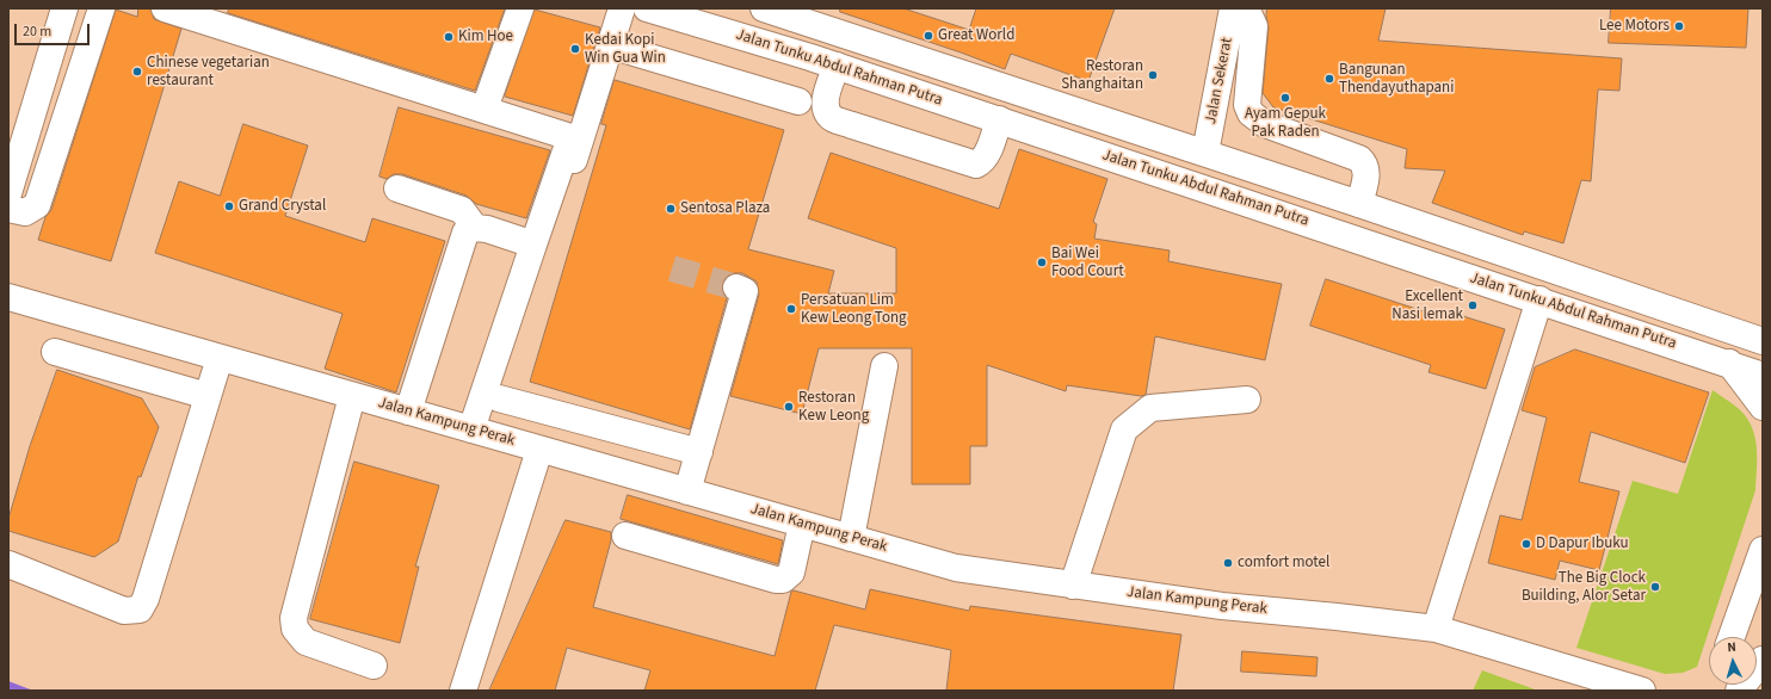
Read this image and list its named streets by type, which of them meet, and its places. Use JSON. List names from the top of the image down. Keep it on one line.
{"streets":{"main road":["Jalan Tunku Abdul Rahman Putra","Jalan Sekerat","Jalan Kampung Perak"]},"crossings":[["Jalan Tunku Abdul Rahman Putra","Jalan Sekerat"]],"places":["Lee Motors","Great World","Kim Hoe","Kedai Kopi Win Gua Win","Chinese vegetarian restaurant","Restoran Shanghaitan","Bangunan Thendayuthapani","Ayam Gepuk Pak Raden","Grand Crystal","Sentosa Plaza","Bai Wei Food Court","Excellent Nasi lemak","Persatuan Lim Kew Leong Tong","Restoran Kew Leong","D Dapur Ibuku","comfort motel","The Big Clock Building, Alor Setar"],"scale_bar":"20 m","north":"top"}
